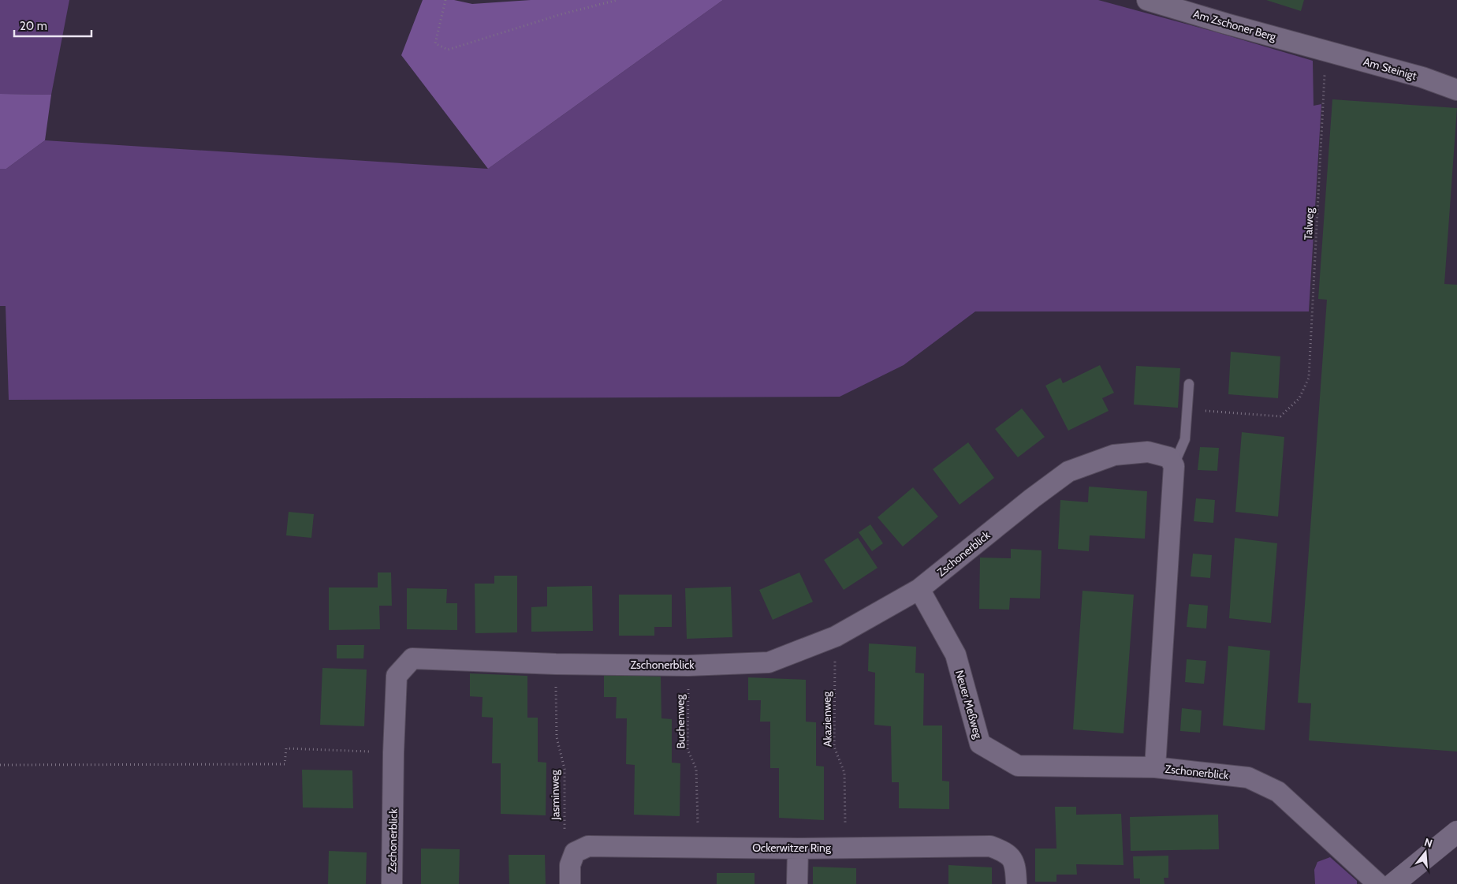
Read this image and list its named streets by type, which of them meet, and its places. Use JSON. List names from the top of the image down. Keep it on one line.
{"streets":{"street":["Am Zschoner Berg","Am Steinigt","Zschonerblick","Neuer Meßweg","Ockerwitzer Ring"],"path":["Talweg","Akazienweg","Buchenweg","Jasminweg"]},"crossings":[["Am Zschoner Berg","Am Steinigt"],["Am Zschoner Berg","Talweg"],["Am Steinigt","Talweg"],["Zschonerblick","Neuer Meßweg"],["Zschonerblick","Akazienweg"],["Zschonerblick","Buchenweg"],["Zschonerblick","Jasminweg"],["Akazienweg","Ockerwitzer Ring"],["Buchenweg","Ockerwitzer Ring"],["Jasminweg","Ockerwitzer Ring"]],"scale_bar":"20 m","north":"top"}
